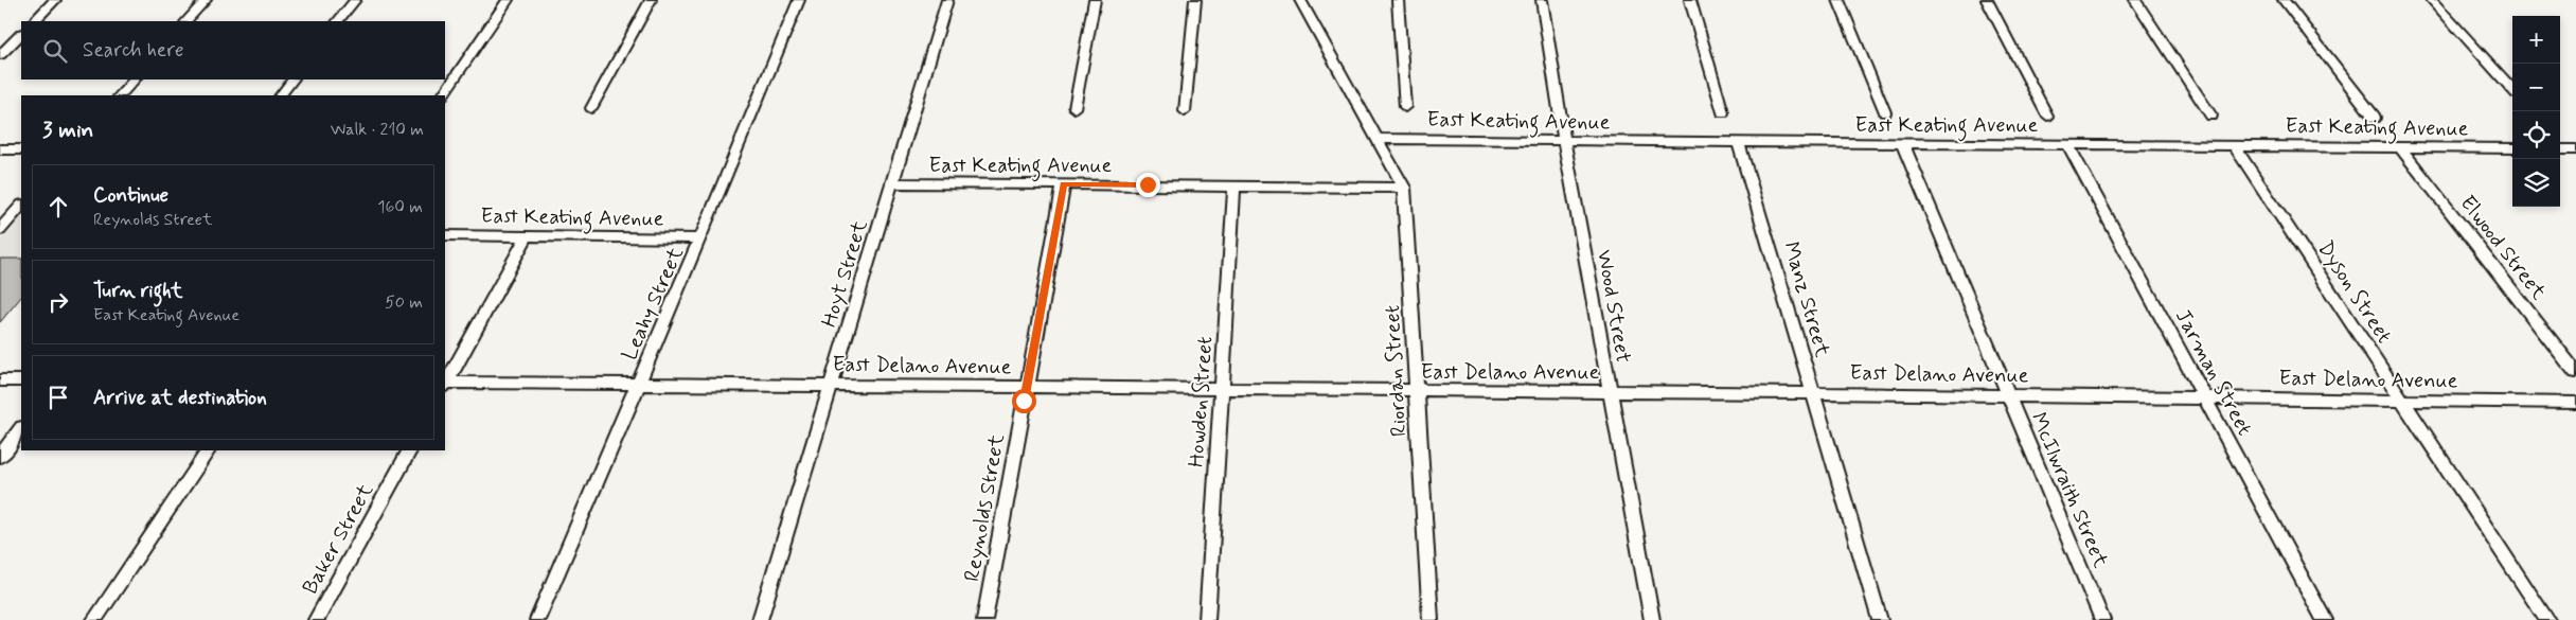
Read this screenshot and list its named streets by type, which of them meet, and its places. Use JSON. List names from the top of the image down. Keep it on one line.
{"streets":{"street":["East Keating Avenue","Elwood Street","Hoyt Street","Dyson Street","Manz Street","Leahy Street","Wood Street","East Delano Avenue","Riordan Street","Jarman Street","Howden Street","McIlwraith Street","Reynolds Street","Baker Street"]},"crossings":[["East Keating Avenue","Elwood Street"],["East Keating Avenue","Hoyt Street"],["East Keating Avenue","Dyson Street"],["East Keating Avenue","Manz Street"],["East Keating Avenue","Leahy Street"],["East Keating Avenue","Wood Street"],["East Keating Avenue","Riordan Street"],["East Keating Avenue","Jarman Street"],["East Keating Avenue","Howden Street"],["East Keating Avenue","McIlwraith Street"],["East Keating Avenue","Reynolds Street"],["Hoyt Street","East Delano Avenue"],["Dyson Street","East Delano Avenue"],["Manz Street","East Delano Avenue"],["Leahy Street","East Delano Avenue"],["Wood Street","East Delano Avenue"],["East Delano Avenue","Riordan Street"],["East Delano Avenue","Jarman Street"],["East Delano Avenue","Howden Street"],["East Delano Avenue","McIlwraith Street"],["East Delano Avenue","Reynolds Street"]],"page":{"map_buttons":["+","−"],"search":"Search here","heading":["3 min","Walk · 210 m"],"list":[["Continue","Reynolds Street","160 m"],["Turn right","East Keating Avenue","50 m"],"Arrive at destination"]}}
